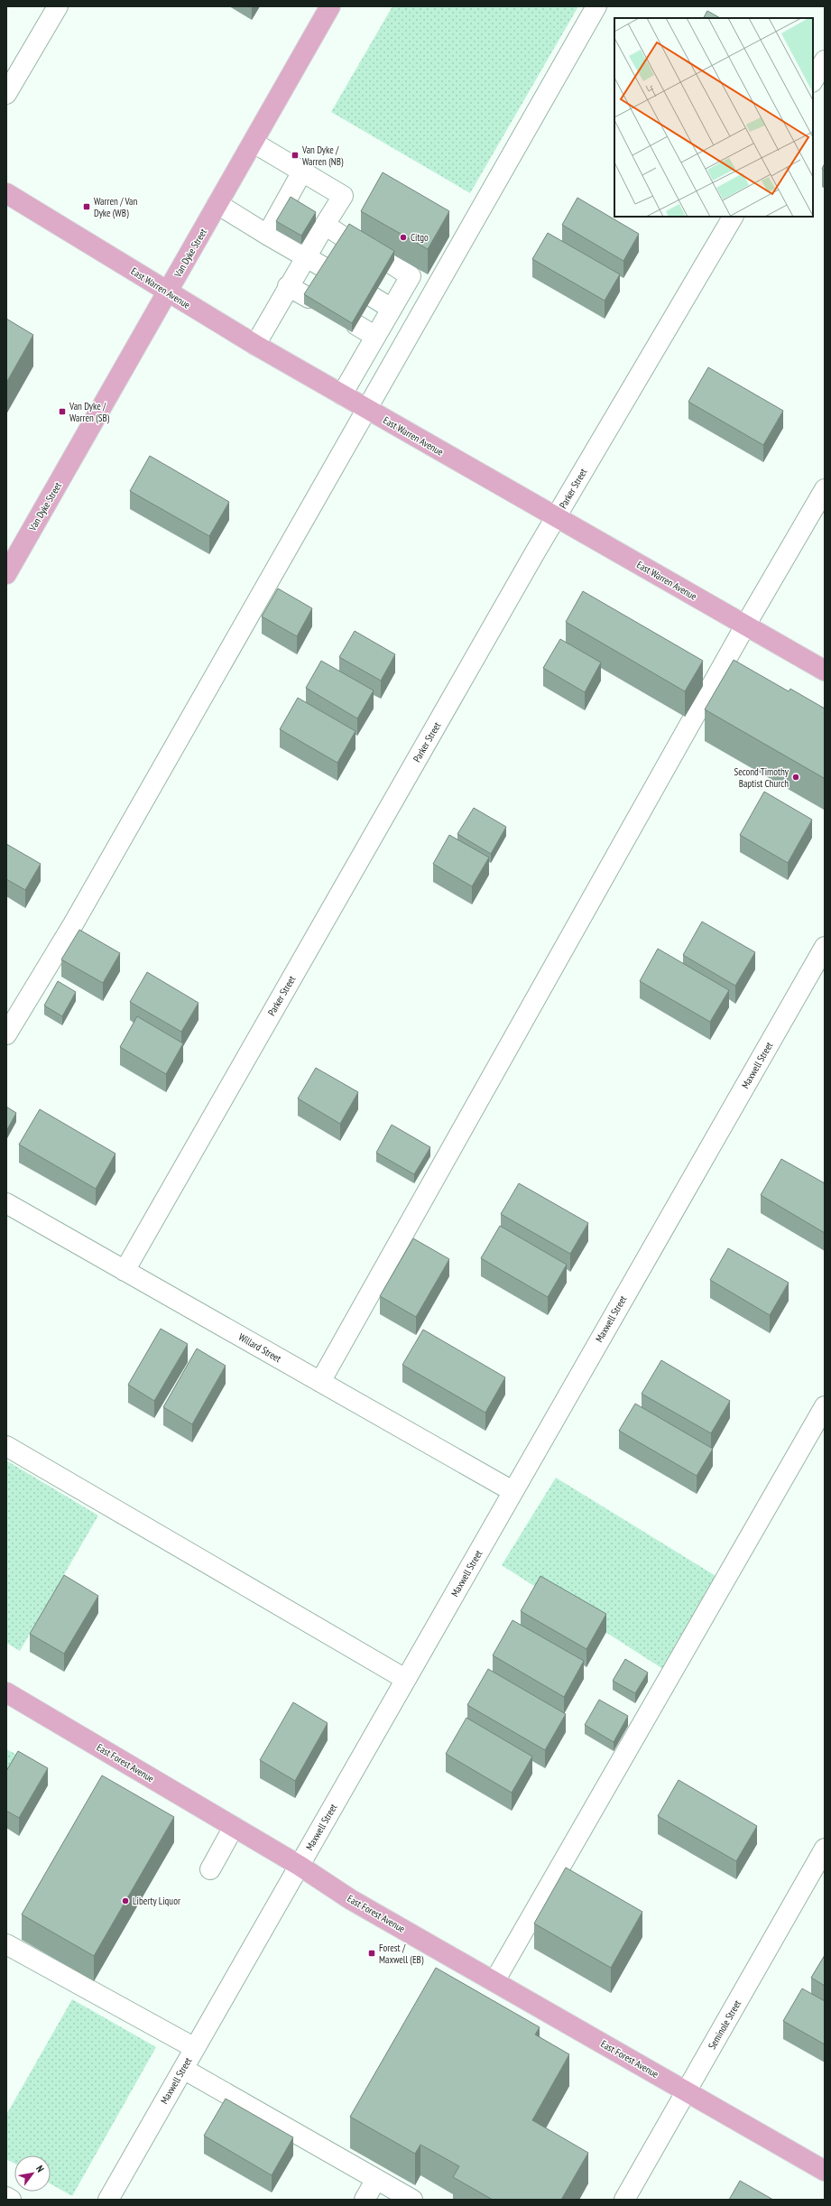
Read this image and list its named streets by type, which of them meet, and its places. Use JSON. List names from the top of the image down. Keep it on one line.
{"streets":{"main road":["Van Dyke Street","East Warren Avenue","East Forest Avenue"],"street":["Parker Street","Maxwell Street","Willard Street","Seminole Street"]},"crossings":[["Van Dyke Street","East Warren Avenue"],["East Warren Avenue","Parker Street"],["Parker Street","Willard Street"],["Maxwell Street","Willard Street"],["Maxwell Street","East Forest Avenue"],["East Forest Avenue","Seminole Street"]],"places":{"transit":["Van Dyke / Warren (NB)","Warren / Van Dyke (WB)","Van Dyke / Warren (SB)","Forest / Maxwell (EB)"],"other":["Citgo","Second Timothy Baptist Church","Liberty Liquor"]},"north":"top right"}
